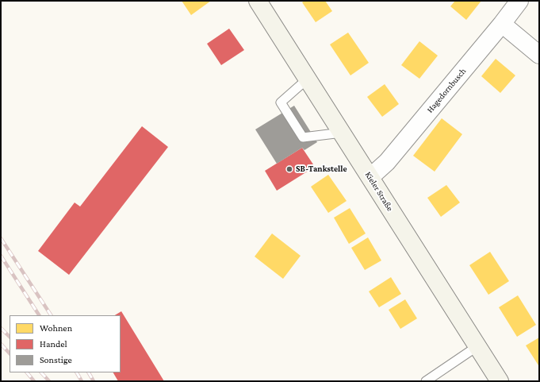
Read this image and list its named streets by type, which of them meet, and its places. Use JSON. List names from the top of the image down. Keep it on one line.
{"streets":{"main road":["Kieler Straße"],"street":["Hagedornbusch"]},"crossings":[["Hagedornbusch","Kieler Straße"]],"places":["SB-Tankstelle"],"legend":["Wohnen","Handel","Sonstige"]}
